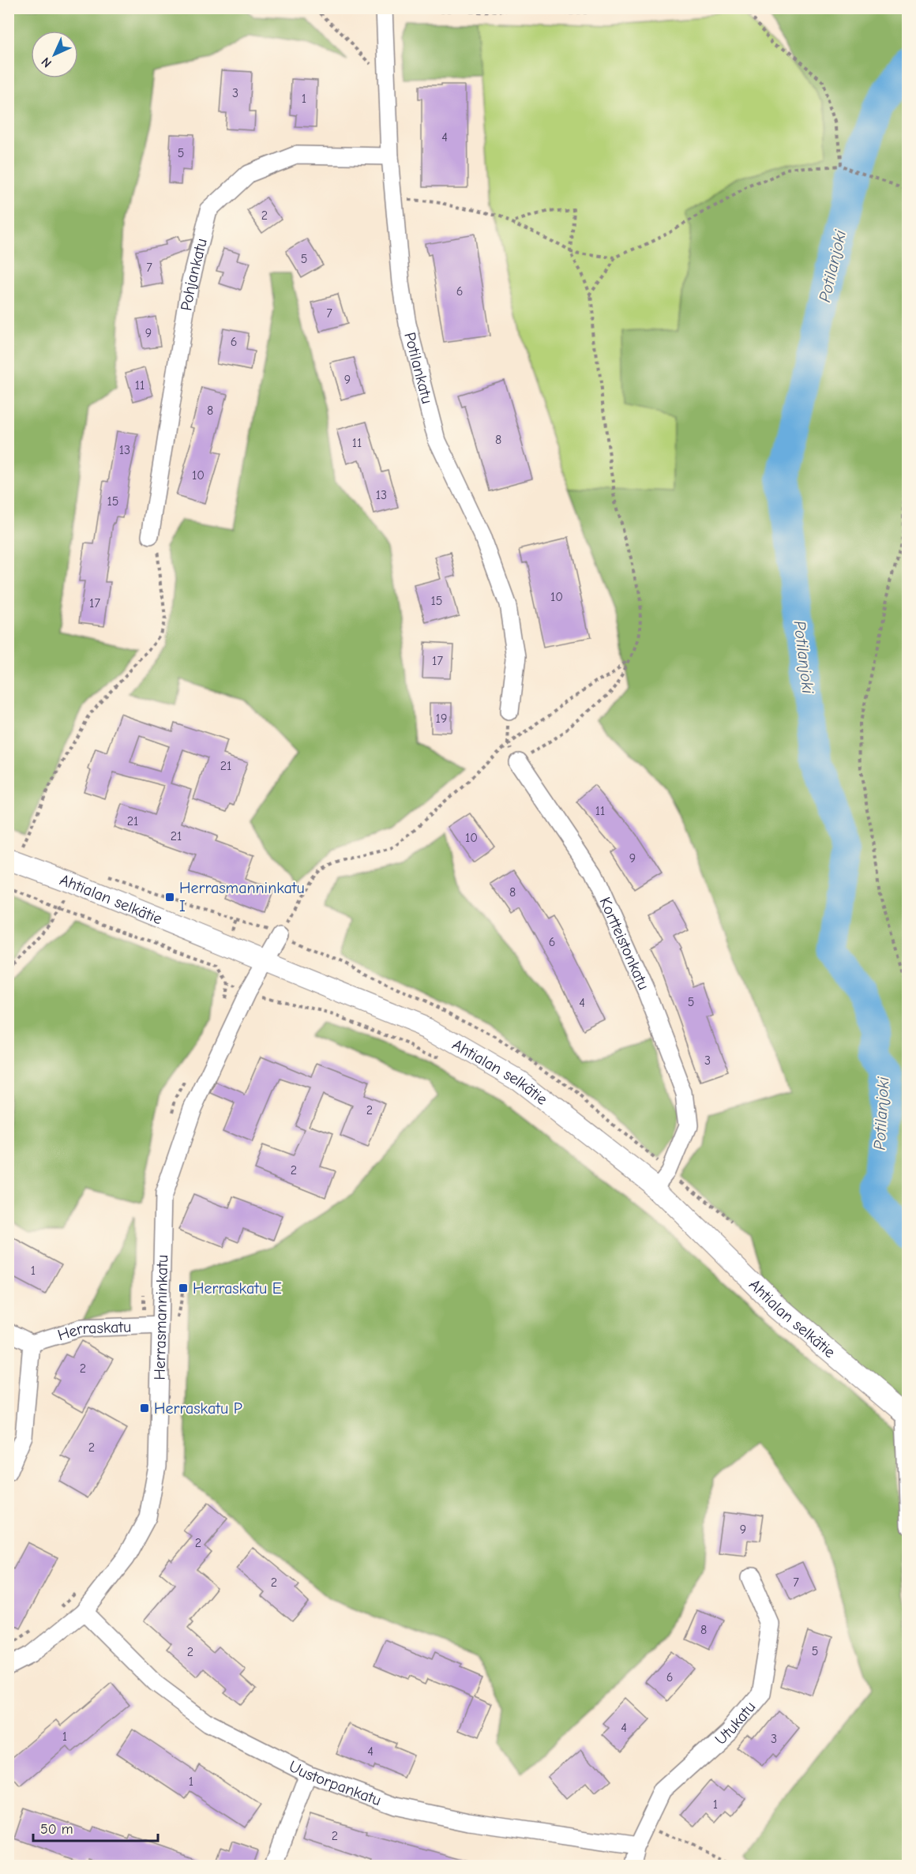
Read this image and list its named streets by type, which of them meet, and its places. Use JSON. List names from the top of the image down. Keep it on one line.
{"streets":{"street":["Pohjankatu","Potilankatu","Ahtialan selkätie","Kortteistonkatu","Herrasmanninkatu","Herraskatu","Utukatu","Uustorpankatu"]},"crossings":[["Pohjankatu","Potilankatu"],["Ahtialan selkätie","Kortteistonkatu"],["Ahtialan selkätie","Herrasmanninkatu"],["Herrasmanninkatu","Herraskatu"],["Herrasmanninkatu","Uustorpankatu"],["Utukatu","Uustorpankatu"]],"water":["Potilanjoki"],"places":{"transit":["Herrasmanninkatu I","Herraskatu E","Herraskatu P"]},"house_numbers":["3","1","4","5","2","5","7","6","7","9","6","9","11","8","8","11","13","10","13","15","10","15","17","17","19","21","11","21","21","10","9","8","6","5","4","3","2","2","1","2","2","9","2","2","7","8","5","2","6","4","1","3","4","1","1","2"],"scale_bar":"50 m","north":"bottom left"}
